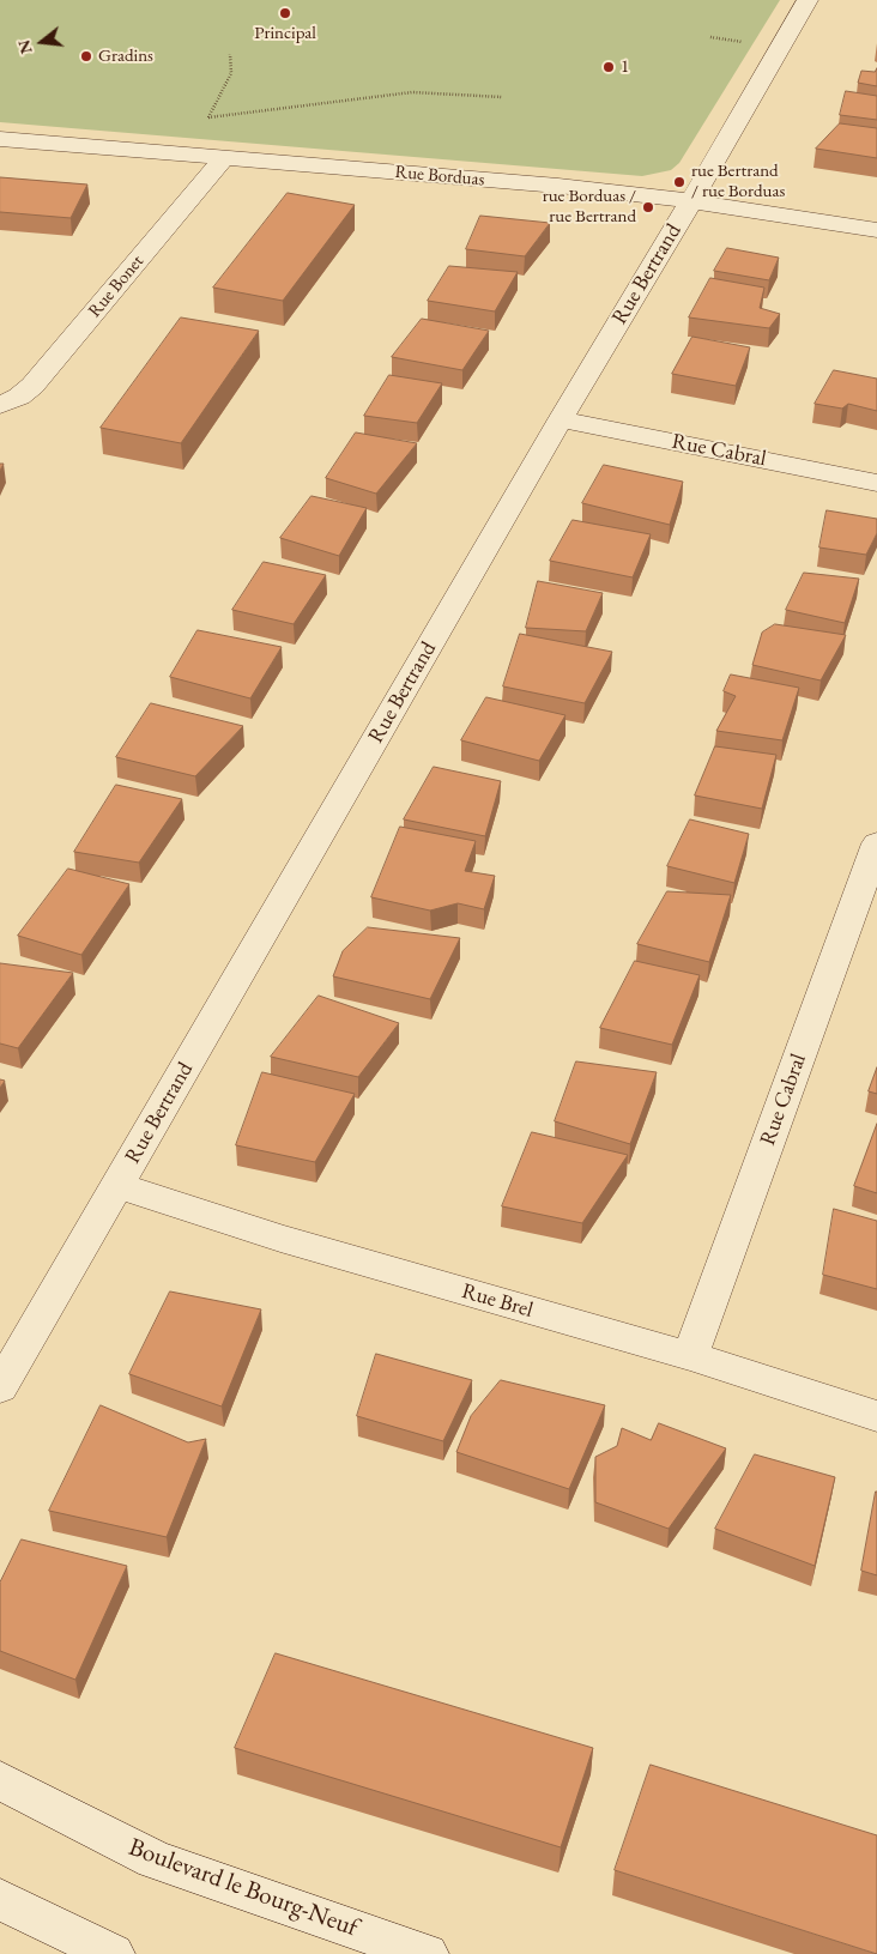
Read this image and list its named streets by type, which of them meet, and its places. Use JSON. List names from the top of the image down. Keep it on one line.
{"streets":{"street":["Rue Borduas","Rue Bertrand","Rue Bonet","Rue Cabral","Rue Brel","Boulevard le Bourg-Neuf"]},"crossings":[["Rue Borduas","Rue Bertrand"],["Rue Borduas","Rue Bonet"],["Rue Bertrand","Rue Cabral"],["Rue Bertrand","Rue Brel"],["Rue Cabral","Rue Brel"]],"places":["Principal","Gradins","1","rue Bertrand / rue Borduas","rue Borduas / rue Bertrand"],"north":"left"}
